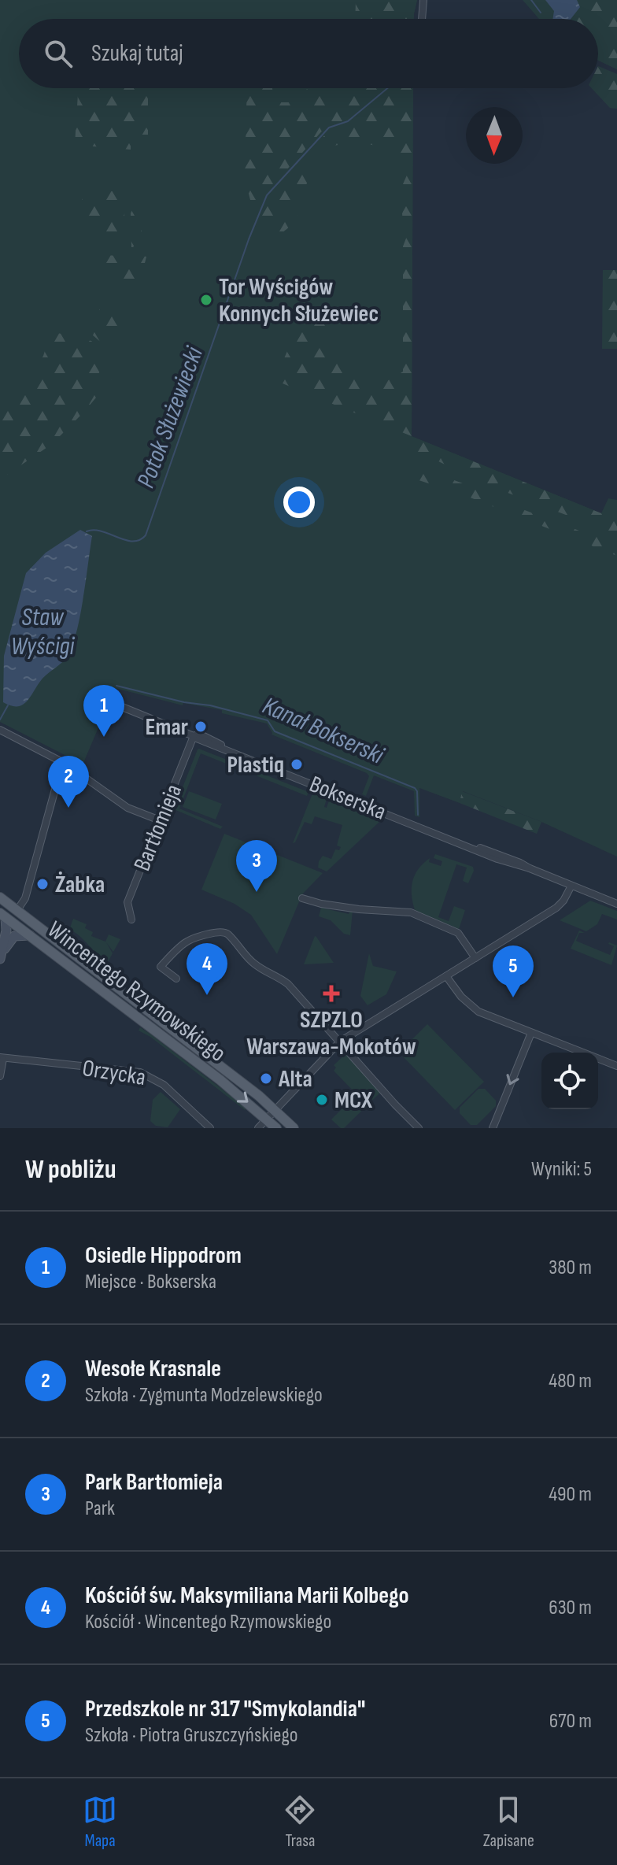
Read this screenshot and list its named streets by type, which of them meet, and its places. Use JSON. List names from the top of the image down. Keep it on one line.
{"streets":{"main road":["Wincentego Rzymowskiego"],"street":["Bokserska","Bartłomieja","Orzycka"]},"crossings":[["Bokserska","Bartłomieja"]],"water":["Potok Służewiecki","Staw Wyścigi","Kanał Bokserski"],"places":{"other":["Tor Wyścigów Konnych Służewiec","Emar","Plastiq","Żabka","Alta","MCX"],"health":["SZPZLO Warszawa-Mokotów"]},"north":"bottom","page":{"search":"Szukaj tutaj","pins":["1","2","3","4","5"],"heading":["W pobliżu","Wyniki: 5"],"list":[{"mark":"1","name":"Osiedle Hippodrom","note":"Miejsce · Bokserska","value":"380 m"},{"mark":"2","name":"Wesołe Krasnale","note":"Szkoła · Zygmunta Modzelewskiego","value":"480 m"},{"mark":"3","name":"Park Bartłomieja","note":"Park","value":"490 m"},{"mark":"4","name":"Kościół św. Maksymiliana Marii Kolbego","note":"Kościół · Wincentego Rzymowskiego","value":"630 m"},{"mark":"5","name":"Przedszkole nr 317 \"Smykolandia\"","note":"Szkoła · Piotra Gruszczyńskiego","value":"670 m"}],"nav":["Mapa","Trasa","Zapisane"]}}
